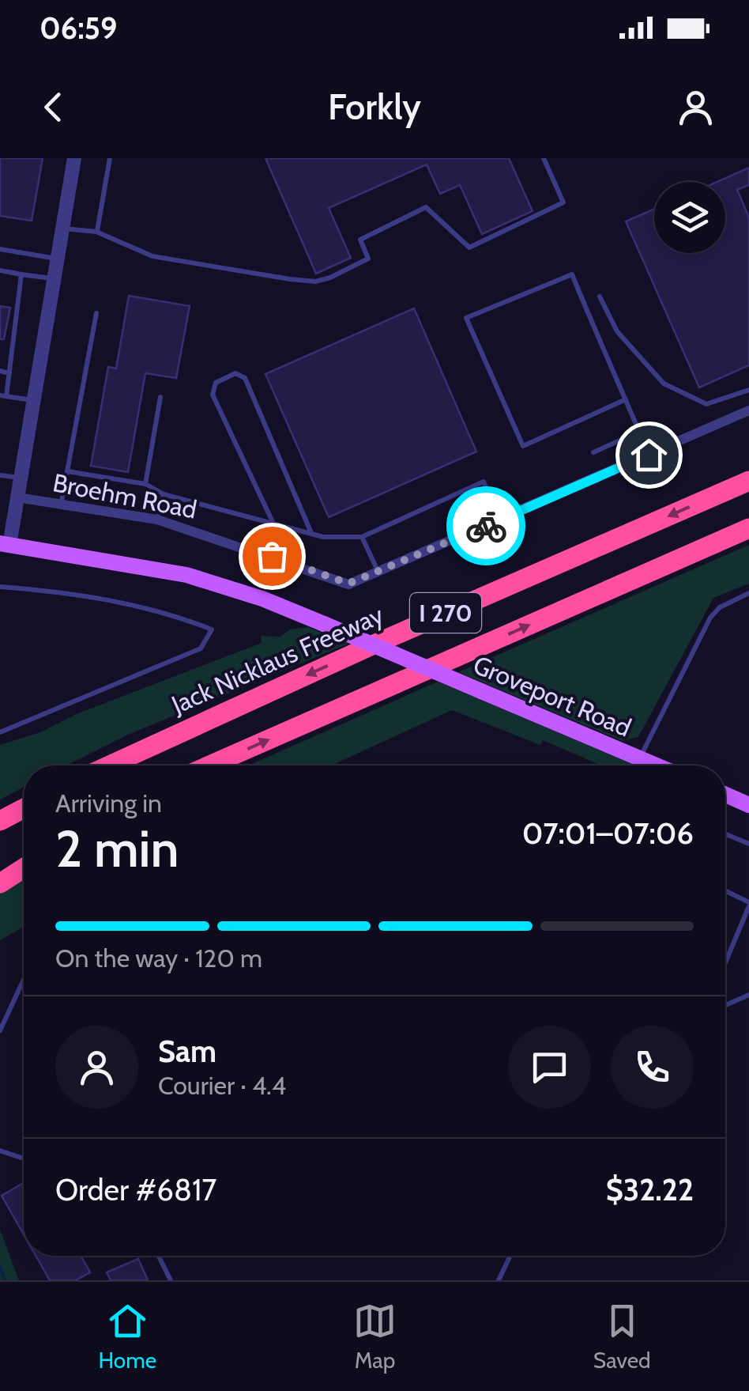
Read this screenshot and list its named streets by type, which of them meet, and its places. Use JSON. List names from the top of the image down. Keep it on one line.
{"streets":{"highway":["I 270","Jack Nicklaus Freeway"],"main road":["Groveport Road"],"street":["Broehm Road"]},"page":{"status":"06:59","header":"Forkly","heading":["2 min","Arriving in","07:01–07:06"],"panel":["Sam","Courier · 4.4","Order #6817","$32.22"],"bar":"On the way · 120 m","tabs":["Home","Map","Saved"]}}
